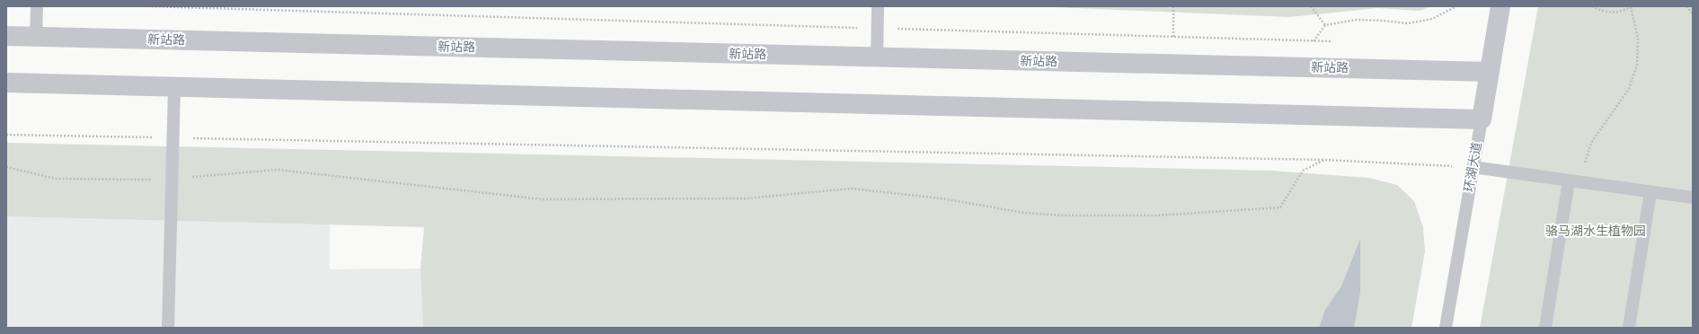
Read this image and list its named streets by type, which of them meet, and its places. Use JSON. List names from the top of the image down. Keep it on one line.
{"streets":{"street":["新站路","环湖大道"]},"crossings":[["新站路","环湖大道"]],"parks":["骆马湖水生植物园"]}
